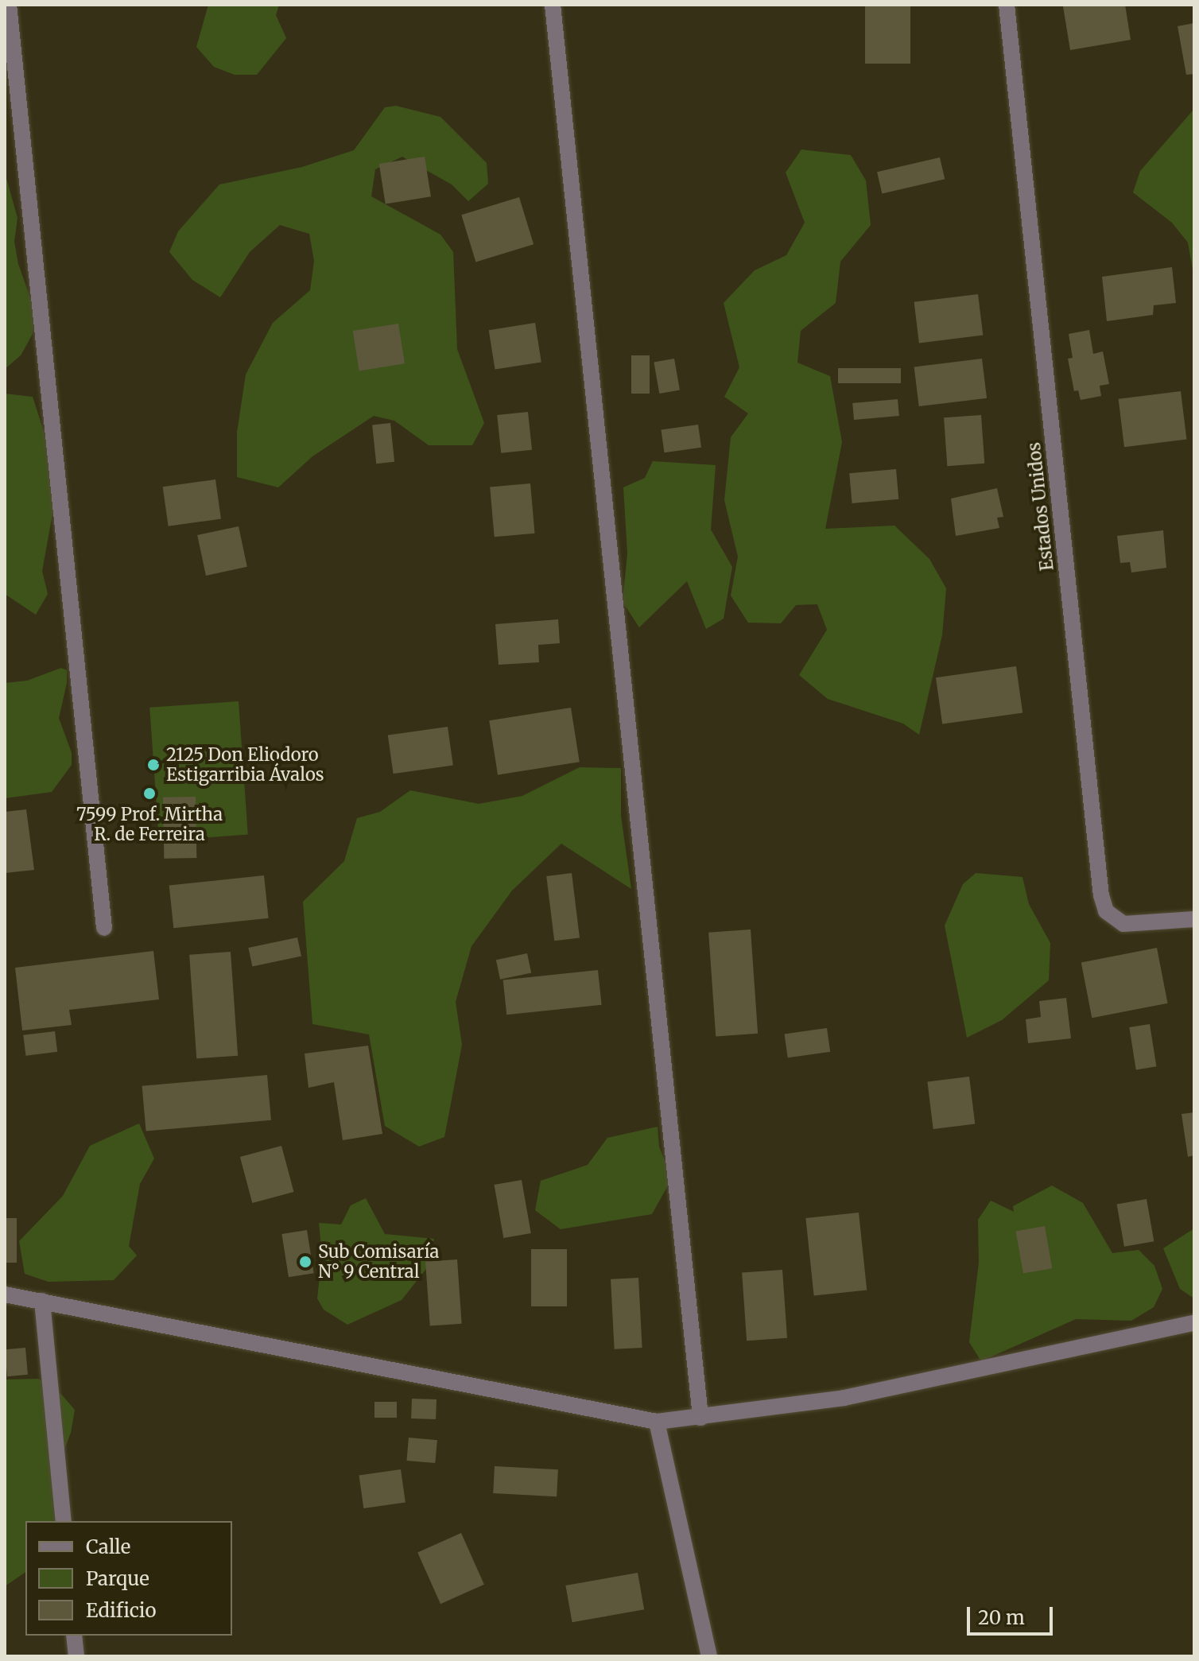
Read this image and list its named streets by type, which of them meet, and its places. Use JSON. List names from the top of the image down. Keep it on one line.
{"streets":{"street":["Estados Unidos"]},"places":["2125 Don Eliodoro Estigarribia Ávalos","7599 Prof. Mirtha R. de Ferreira","Sub Comisaría N° 9 Central"],"legend":["Calle","Parque","Edificio"],"scale_bar":"20 m"}
